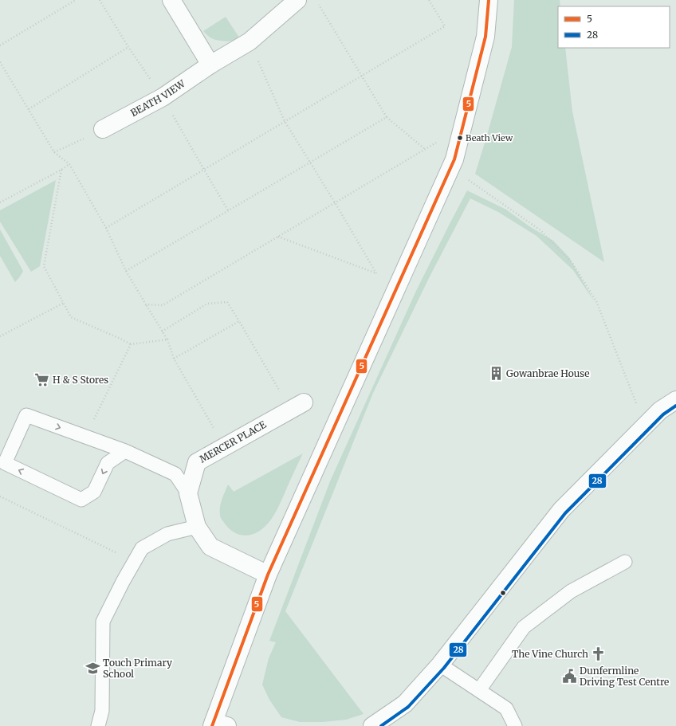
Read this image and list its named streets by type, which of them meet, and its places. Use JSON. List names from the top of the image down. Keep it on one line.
{"streets":{"street":["BEATH VIEW","MERCER PLACE"]},"places":{"other":["Beath View"],"building":["Gowanbrae House"],"supermarket":["H & S Stores"],"church":["The Vine Church"],"school or university":["Touch Primary School"],"public building":["Dunfermline Driving Test Centre"]},"lines":["transit line 5","transit line 28"],"legend":["5","28"]}
